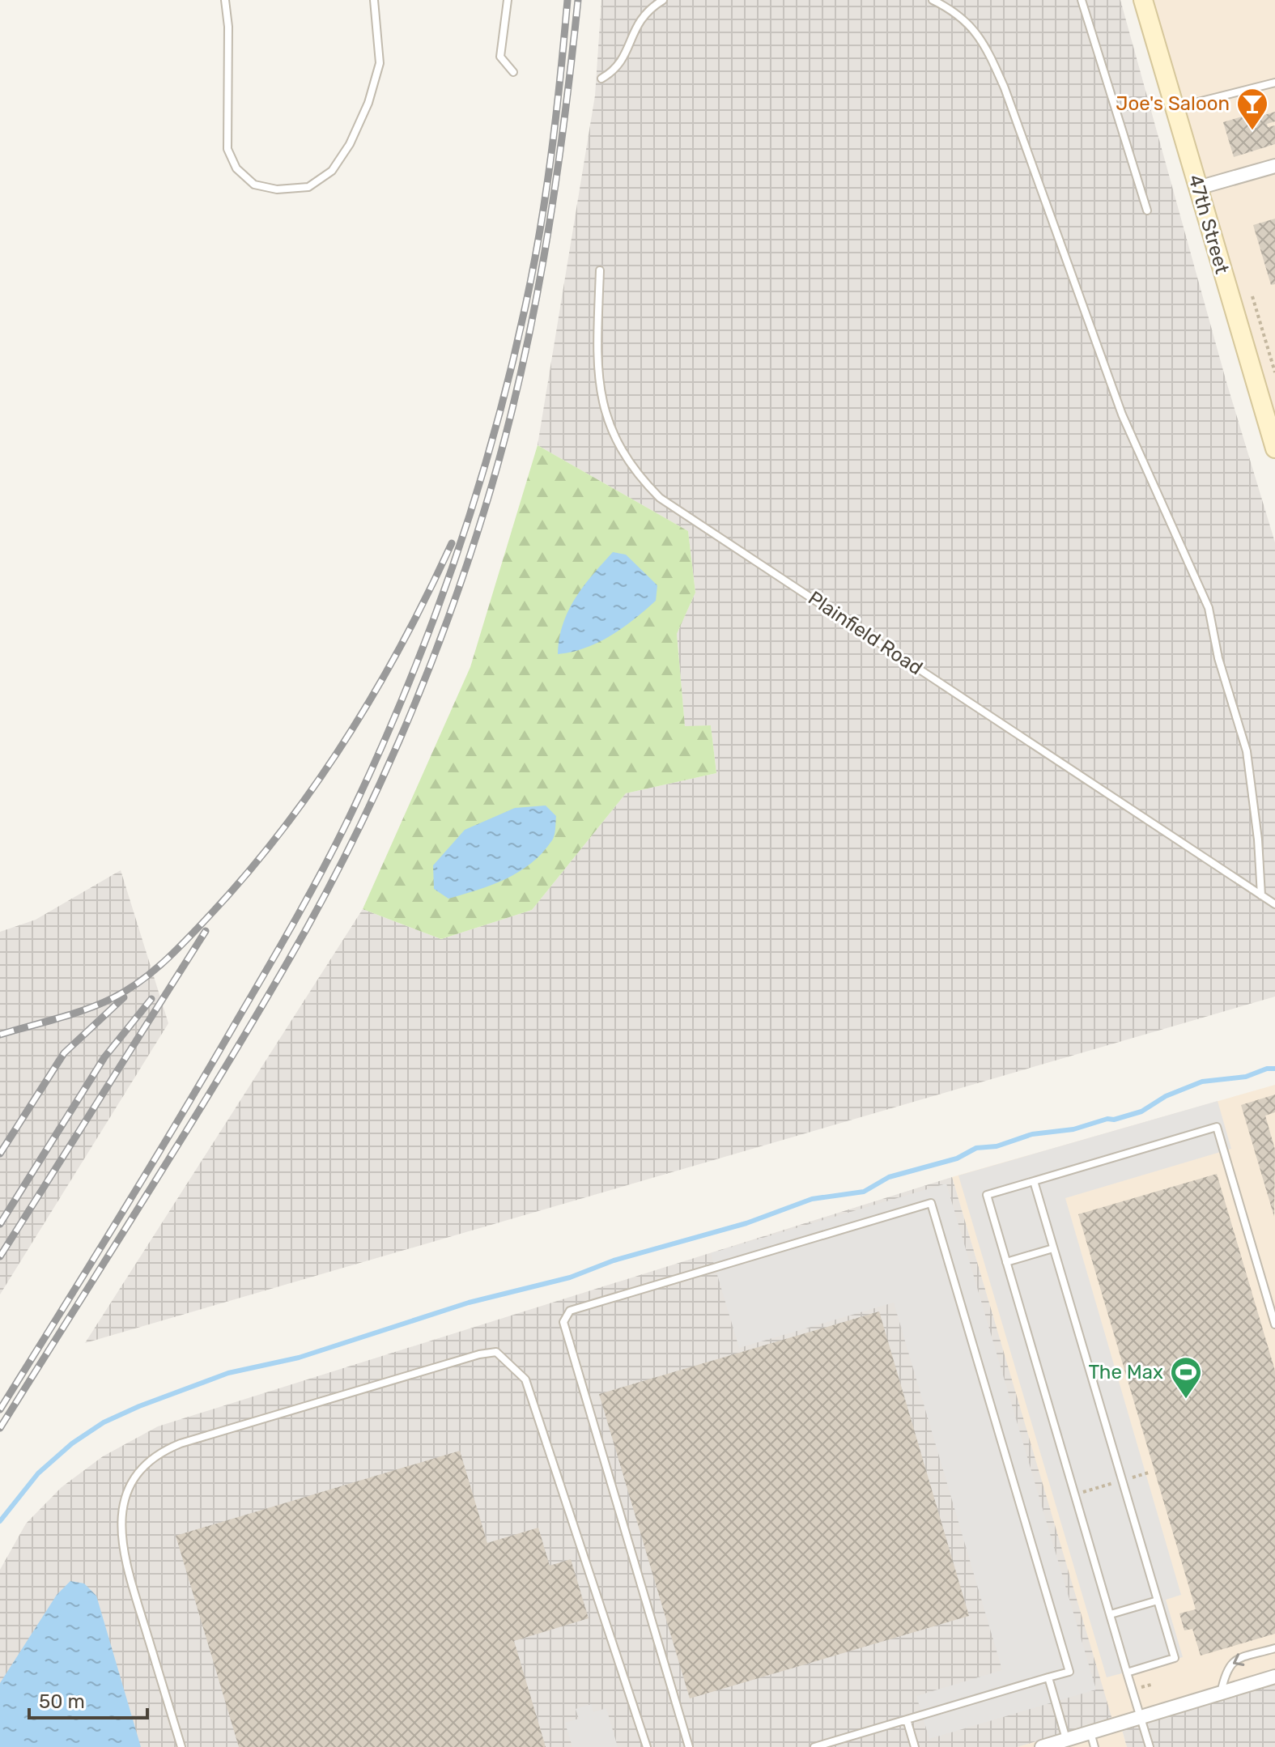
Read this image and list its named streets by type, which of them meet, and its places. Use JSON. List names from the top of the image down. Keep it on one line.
{"streets":{"main road":["47th Street"],"lane":["Plainfield Road"]},"places":{"bar":["Joe's Saloon"],"sports":["The Max"]},"scale_bar":"50 m"}
